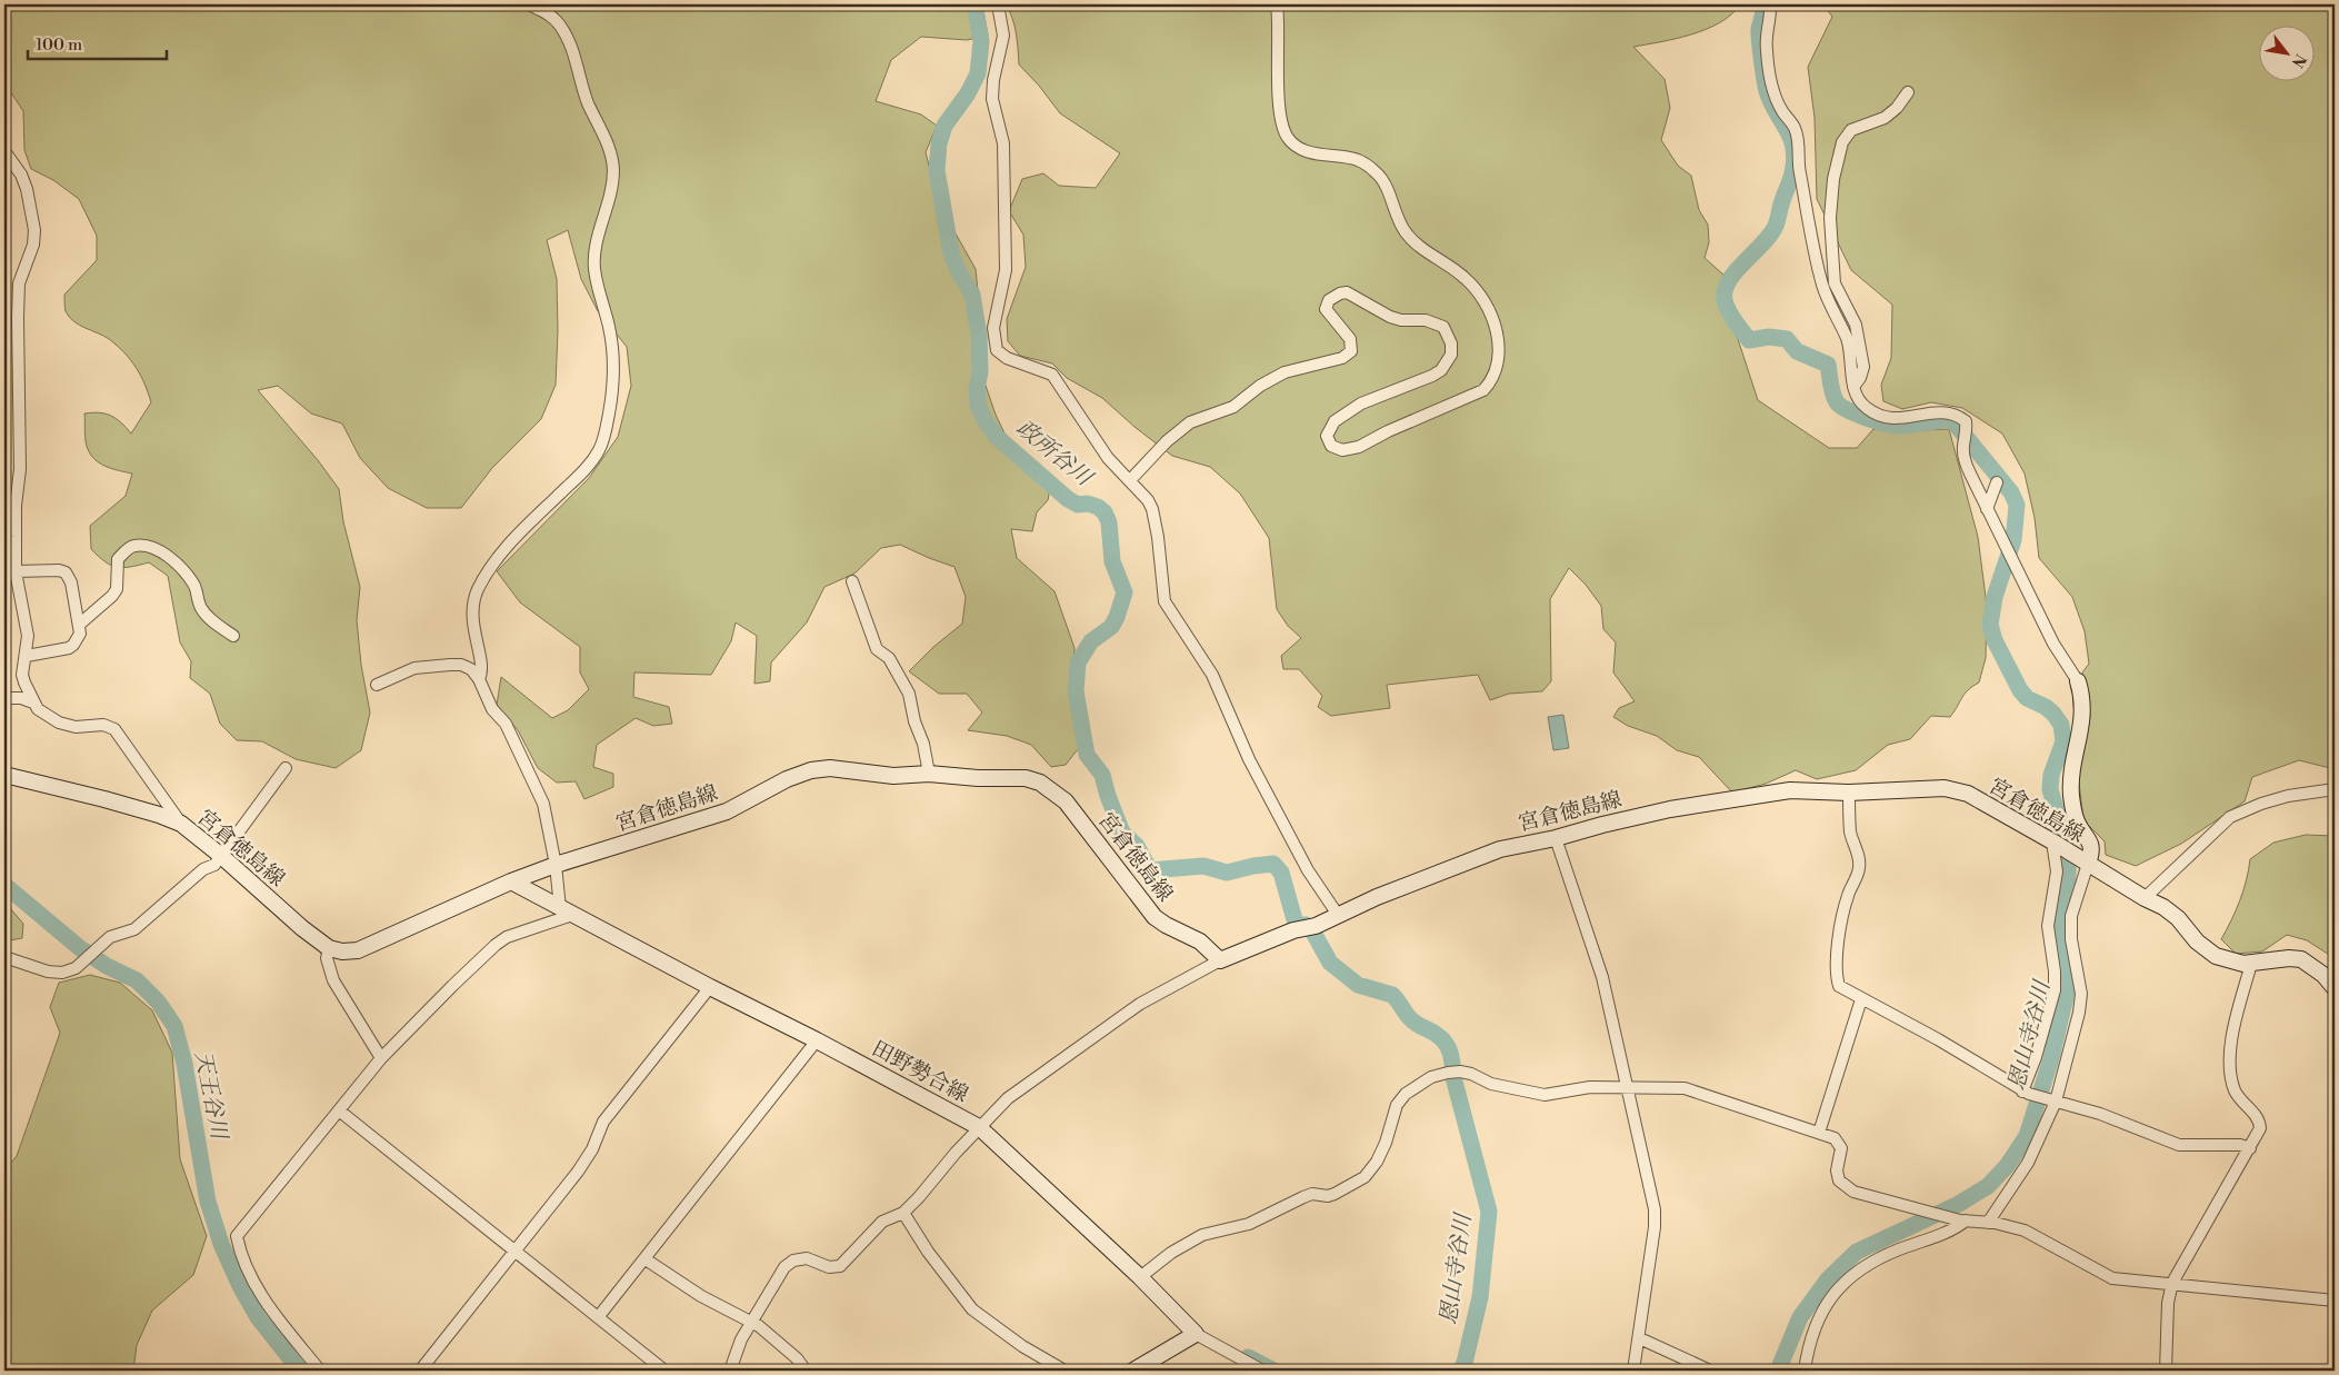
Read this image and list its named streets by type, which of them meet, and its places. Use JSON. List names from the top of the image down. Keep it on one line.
{"streets":{"main road":["宮倉徳島線","田野勢合線"]},"crossings":[["宮倉徳島線","田野勢合線"]],"water":["政所谷川","恩山寺谷川","天王谷川"],"scale_bar":"100 m","north":"bottom right"}
